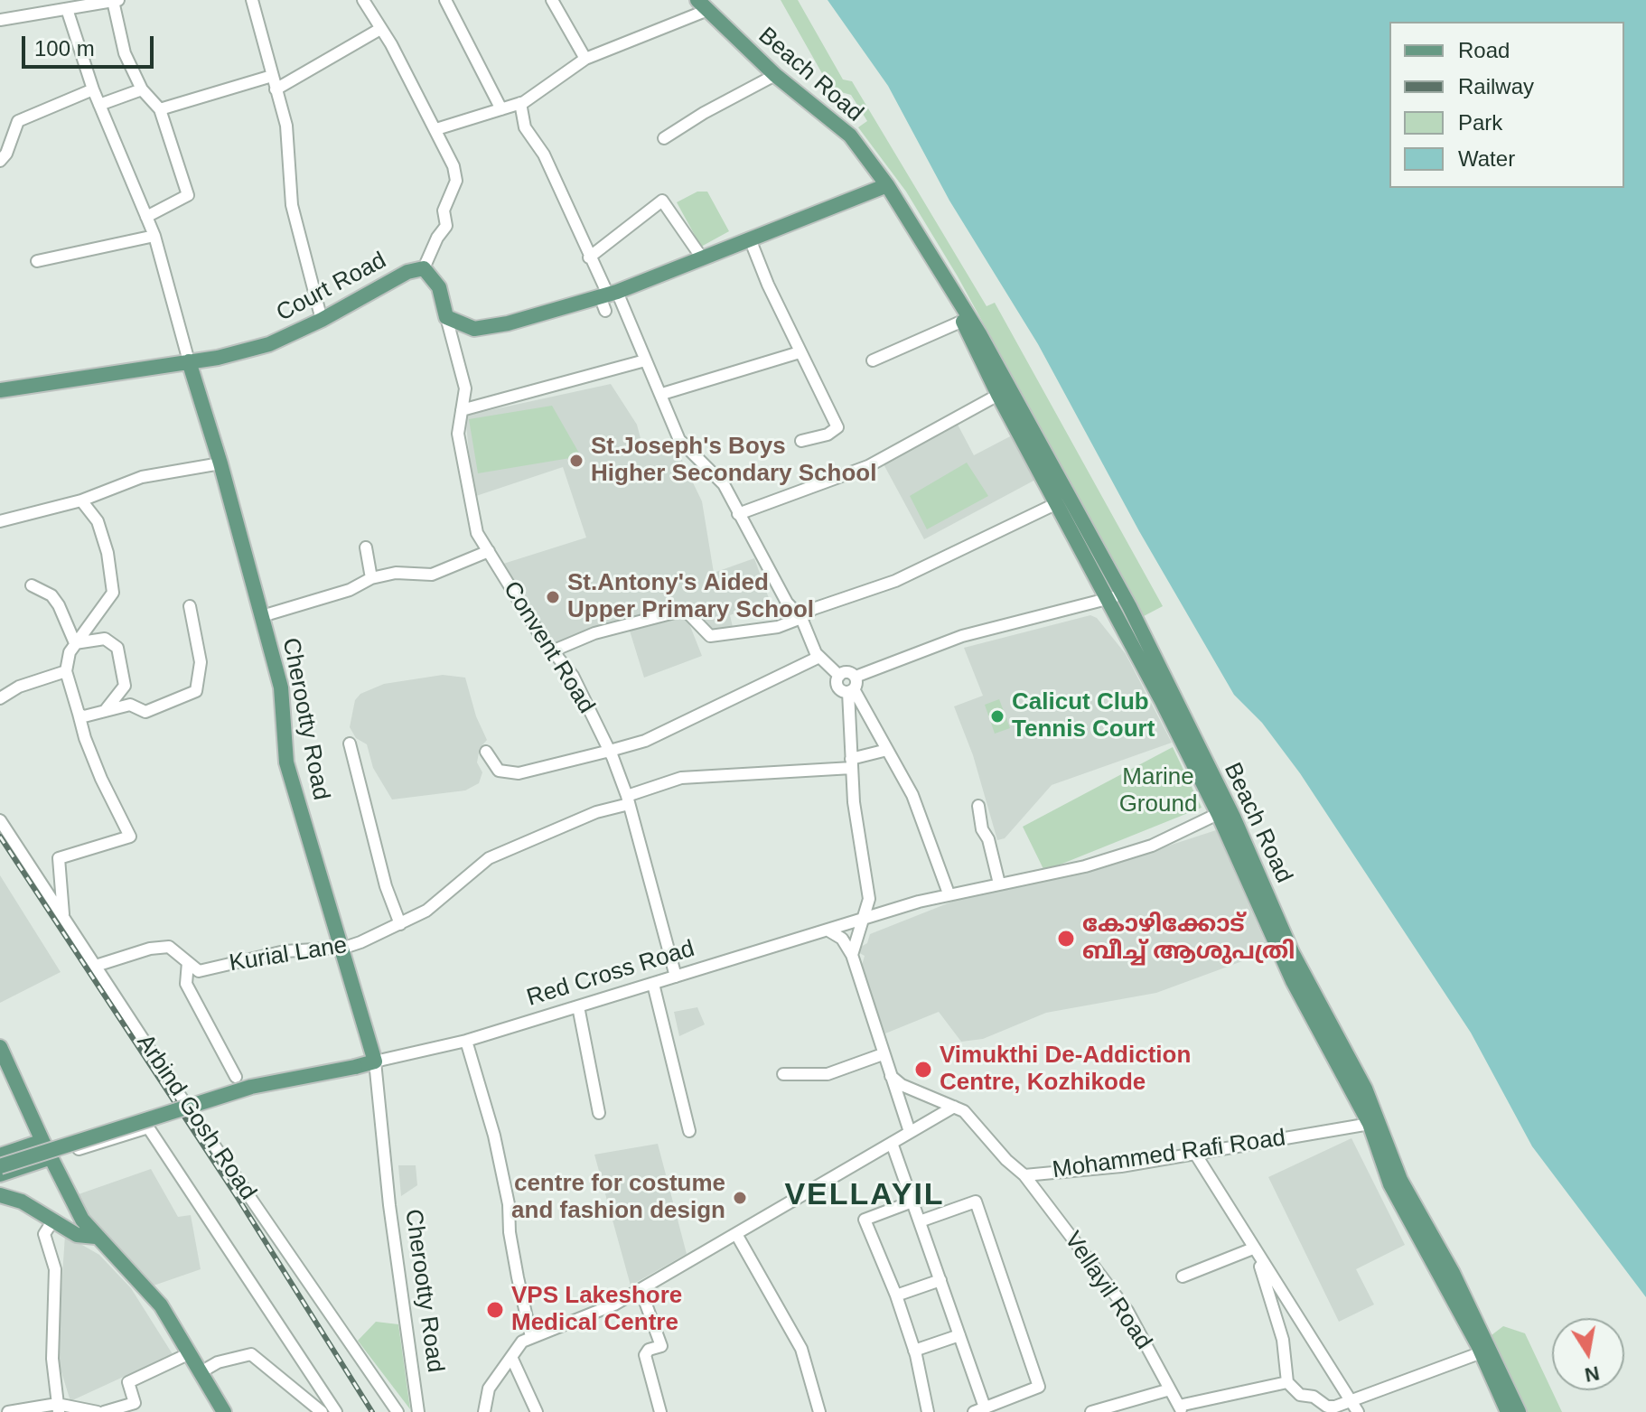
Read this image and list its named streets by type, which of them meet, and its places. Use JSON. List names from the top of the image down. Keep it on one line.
{"streets":{"main road":["Beach Road","Court Road","Cherootty Road","Red Cross Road"],"street":["Convent Road","Kurial Lane","Arbind Gosh Road","Mohammed Rafi Road","Vellayil Road"]},"crossings":[["Beach Road","Red Cross Road"],["Beach Road","Mohammed Rafi Road"],["Court Road","Convent Road"],["Court Road","Cherootty Road"],["Convent Road","Kurial Lane"],["Convent Road","Red Cross Road"],["Cherootty Road","Kurial Lane"],["Cherootty Road","Red Cross Road"],["Kurial Lane","Arbind Gosh Road"],["Mohammed Rafi Road","Vellayil Road"]],"districts":["VELLAYIL"],"parks":["Marine Ground"],"places":["St.Joseph's Boys Higher Secondary School","St.Antony's Aided Upper Primary School","Calicut Club Tennis Court","കോഴിക്കോട് ബീച്ച് ആശുപത്രി","Vimukthi De-Addiction Centre, Kozhikode","centre for costume and fashion design","VPS Lakeshore Medical Centre"],"legend":["Road","Railway","Park","Water"],"scale_bar":"100 m","north":"bottom"}
